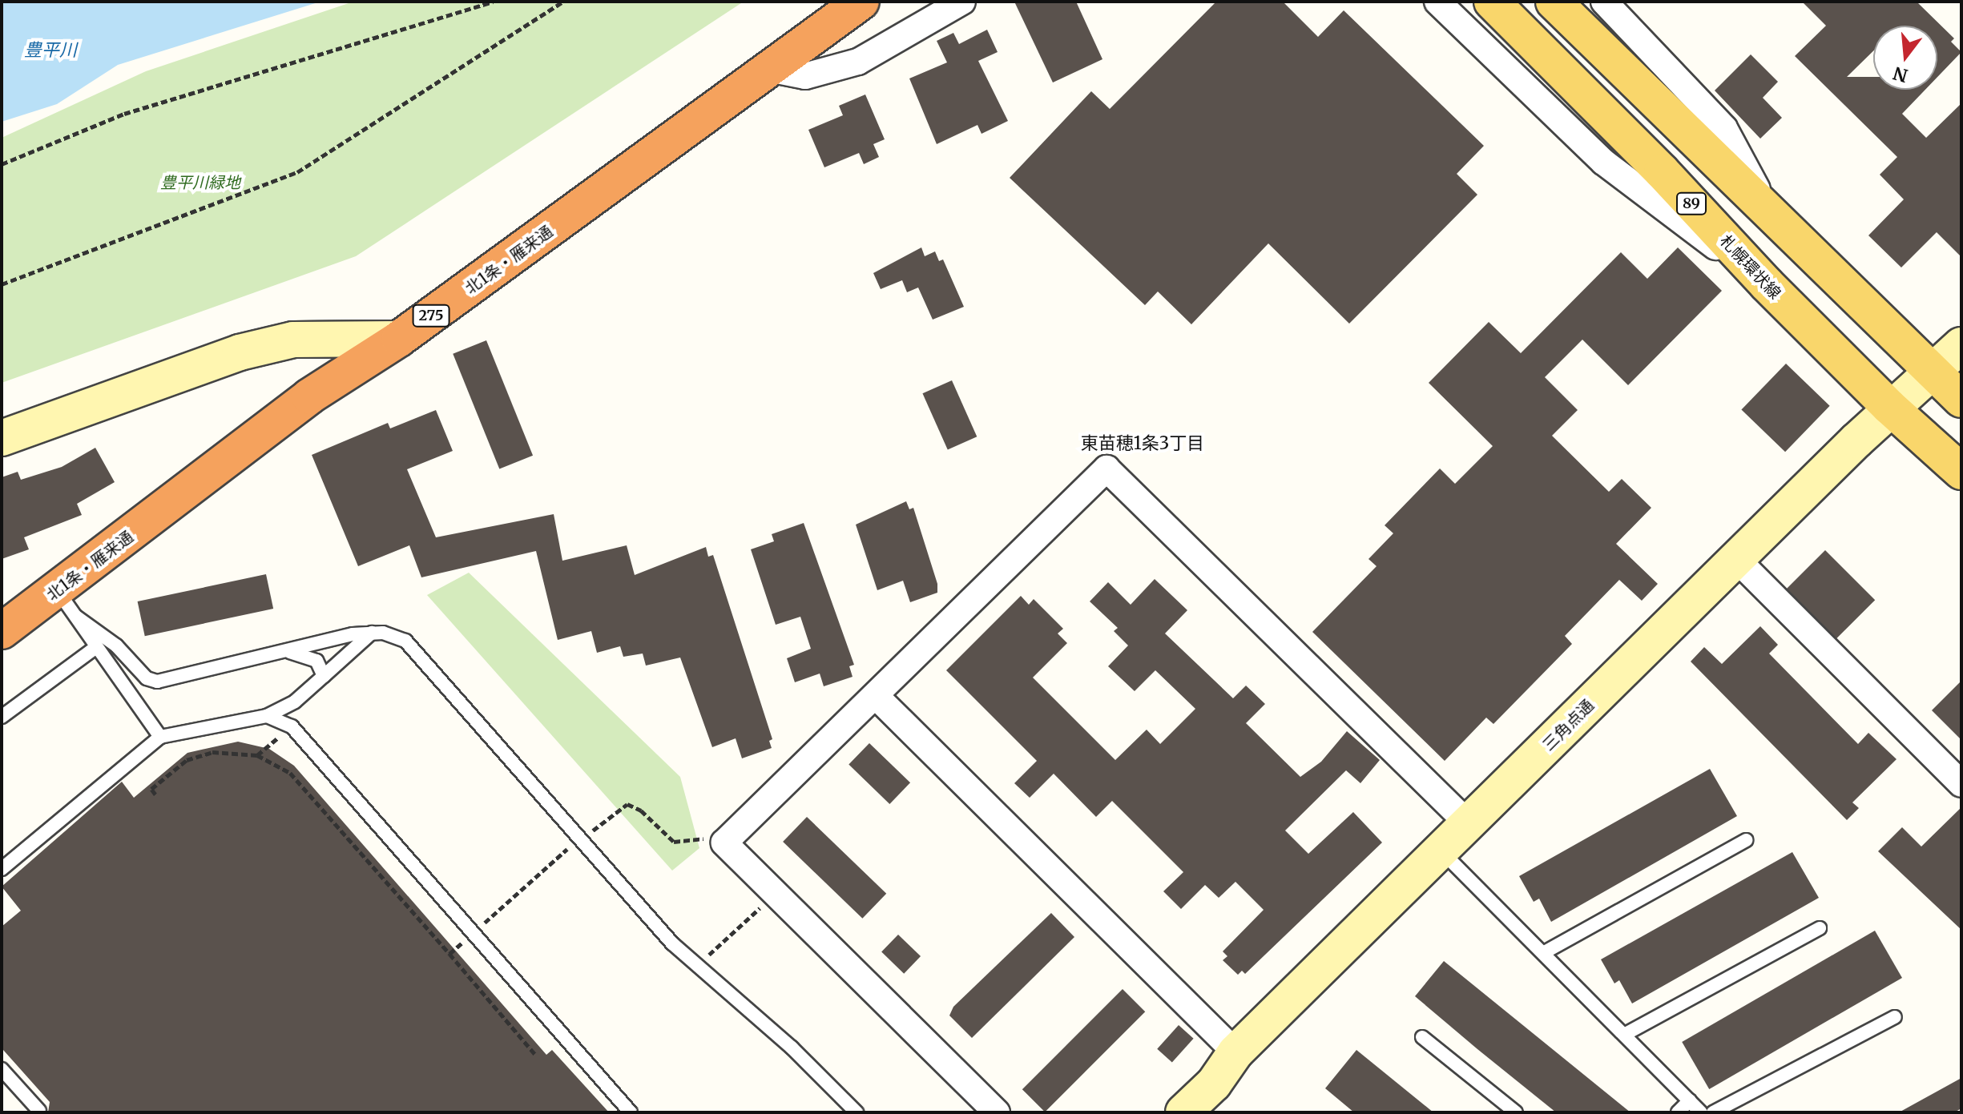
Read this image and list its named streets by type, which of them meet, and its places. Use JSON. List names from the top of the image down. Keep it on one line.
{"streets":{"highway":["北1条・雁来通","275"],"main road":["89","札幌環状線"],"street":["三角点通"]},"crossings":[["札幌環状線","三角点通"]],"districts":["東苗穂1条3丁目"],"water":["豊平川"],"parks":["豊平川緑地"],"north":"bottom"}
